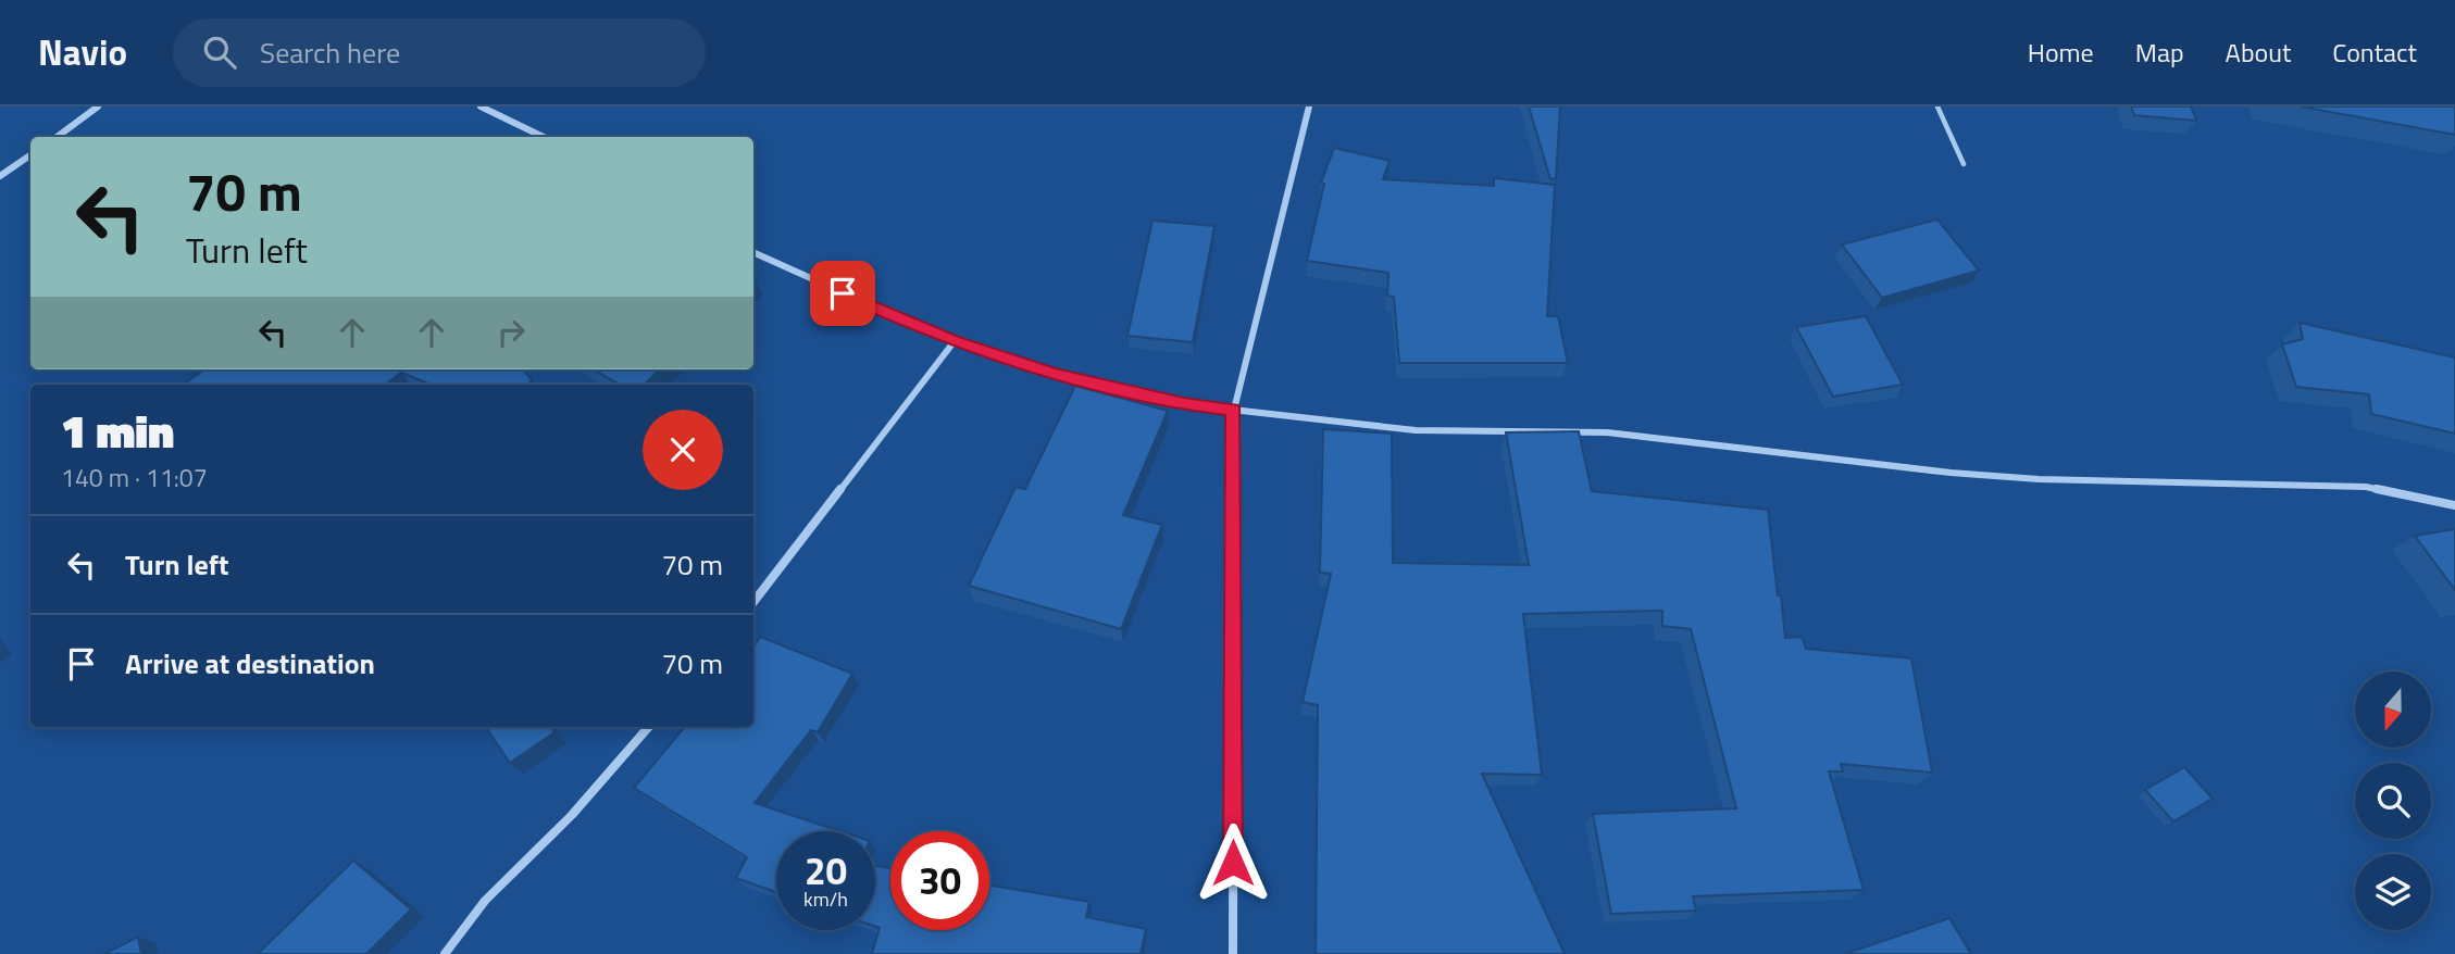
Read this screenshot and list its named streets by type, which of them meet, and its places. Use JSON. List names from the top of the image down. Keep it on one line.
{"north":"bottom","page":{"header":"Navio","search":"Search here","nav":["Home","Map","About","Contact"],"turn":["70 m","Turn left"],"heading":["1 min","140 m · 11:07"],"list":[{"name":"Turn left","value":"70 m"},{"name":"Arrive at destination","value":"70 m"}],"speed":"20 km/h","limit":"30"}}
